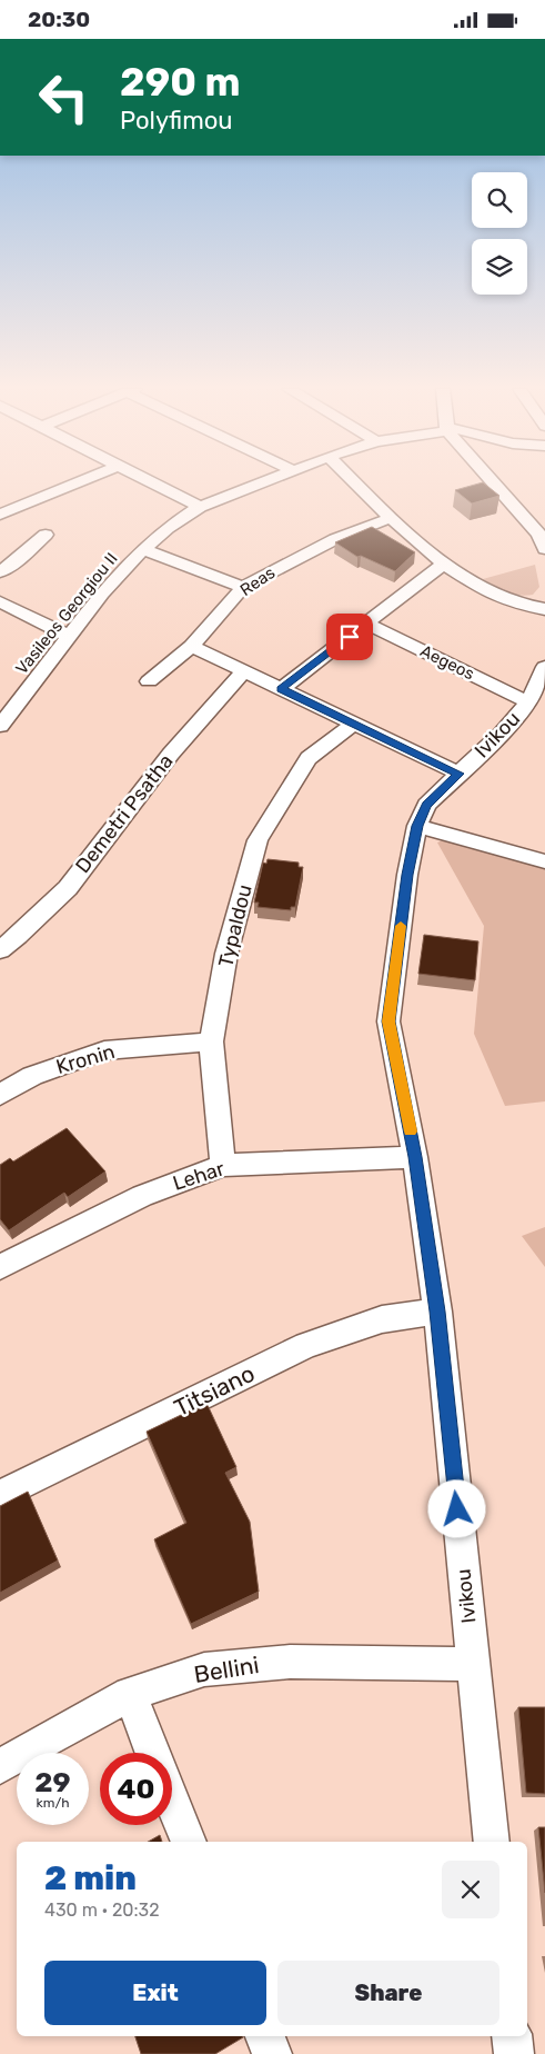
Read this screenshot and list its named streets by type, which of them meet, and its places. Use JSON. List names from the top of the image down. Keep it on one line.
{"streets":{"street":["Reas","Vasileos Georgiou II","Aegeos","Ivikou","Demetri Psatha","Typaldou","Kronin","Lehar","Titsiano","Bellini"]},"crossings":[["Aegeos","Ivikou"],["Ivikou","Lehar"],["Ivikou","Titsiano"],["Ivikou","Bellini"],["Typaldou","Kronin"],["Typaldou","Lehar"]],"page":{"status":"20:30","turn":["290 m","Polyfimou"],"speed":"29 km/h","limit":"40","heading":["2 min","430 m · 20:32"],"buttons":["Exit","Share"]}}
